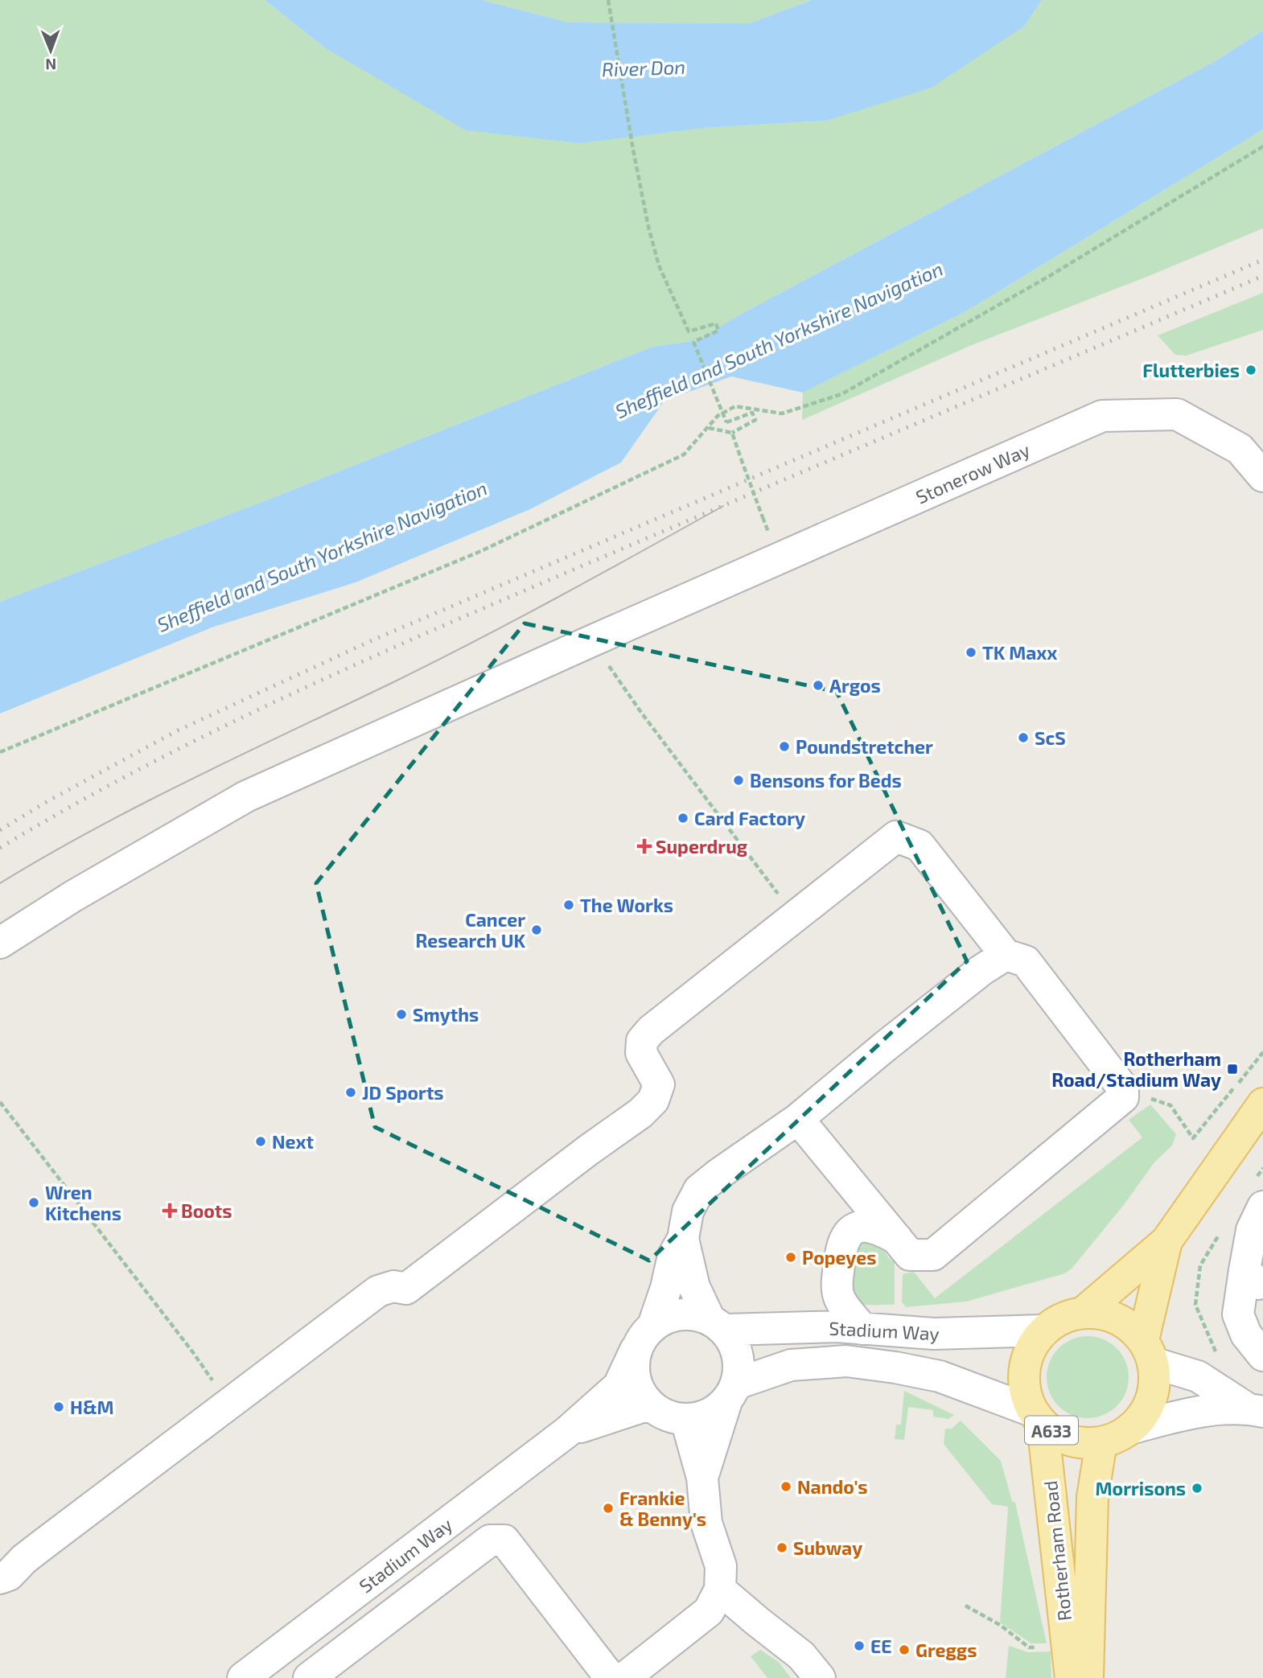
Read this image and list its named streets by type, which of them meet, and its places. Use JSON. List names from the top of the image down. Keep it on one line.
{"streets":{"main road":["A633","Rotherham Road"],"lane":["Stonerow Way","Stadium Way"]},"crossings":[["Stadium Way","Rotherham Road"]],"water":["River Don","Sheffield and South Yorkshire Navigation"],"places":{"other":["Flutterbies","TK Maxx","Argos","ScS","Poundstretcher","Bensons for Beds","Card Factory","The Works","Cancer Research UK","Smyths","JD Sports","Next","Wren Kitchens","Popeyes","H&M","Nando's","Morrisons","Frankie & Benny's","Subway","EE","Greggs"],"health":["Superdrug","Boots"],"transit":["Rotherham Road/Stadium Way"]},"north":"bottom"}
